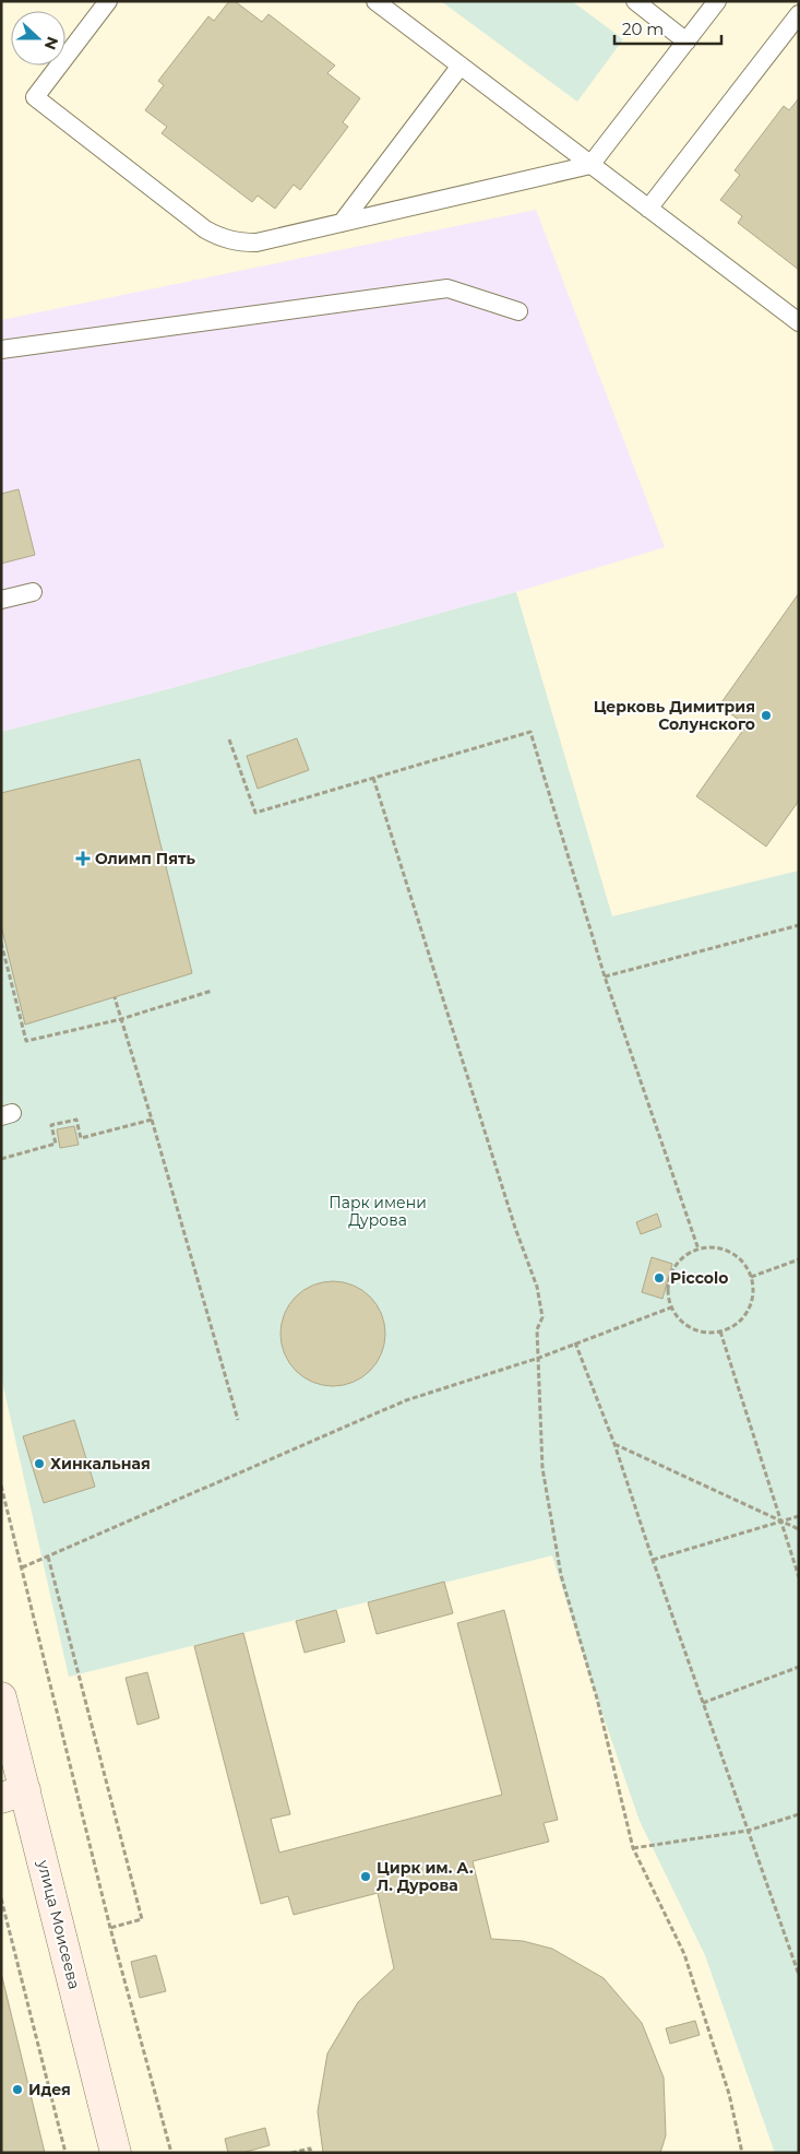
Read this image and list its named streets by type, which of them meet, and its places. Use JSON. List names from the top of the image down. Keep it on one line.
{"streets":{"street":["улица Моисеева"]},"parks":["Парк имени Дурова"],"places":{"other":["Церковь Димитрия Солунского","Piccolo","Хинкальная","Цирк им. А. Л. Дурова","Идея"],"health":["Олимп Пять"]},"scale_bar":"20 m","north":"right"}
